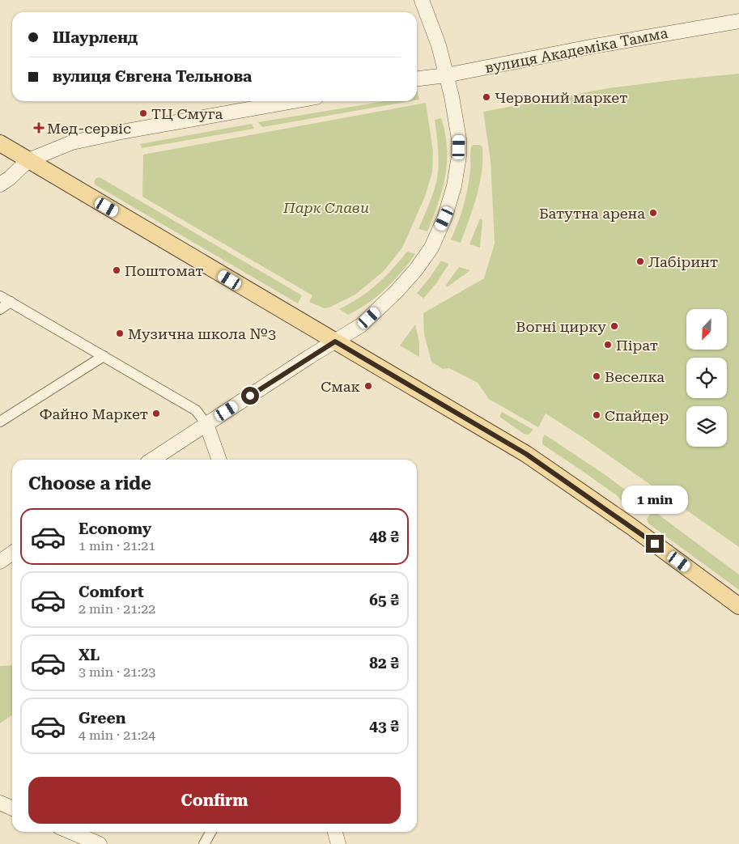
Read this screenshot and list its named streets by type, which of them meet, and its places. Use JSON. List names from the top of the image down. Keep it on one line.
{"streets":{"main road":["вулиця Академіка Тамма"]},"parks":["Парк Слави"],"places":{"other":["Червоний маркет","ТЦ Смуга","Батутна арена","Лабіринт","Поштомат","Вогні цирку","Музична школа №3","Пірат","Веселка","Смак","Файно Маркет","Спайдер"],"health":["Мед-сервіс"]},"north":"bottom left","page":{"banner":["Шаурленд","вулиця Євгена Тельнова"],"heading":"Choose a ride","bubble":"1 min","list":[{"name":"Economy","note":"1 min · 21:21","value":"48 ₴"},{"name":"Comfort","note":"2 min · 21:22","value":"65 ₴"},{"name":"XL","note":"3 min · 21:23","value":"82 ₴"},{"name":"Green","note":"4 min · 21:24","value":"43 ₴"}],"buttons":"Confirm"}}
